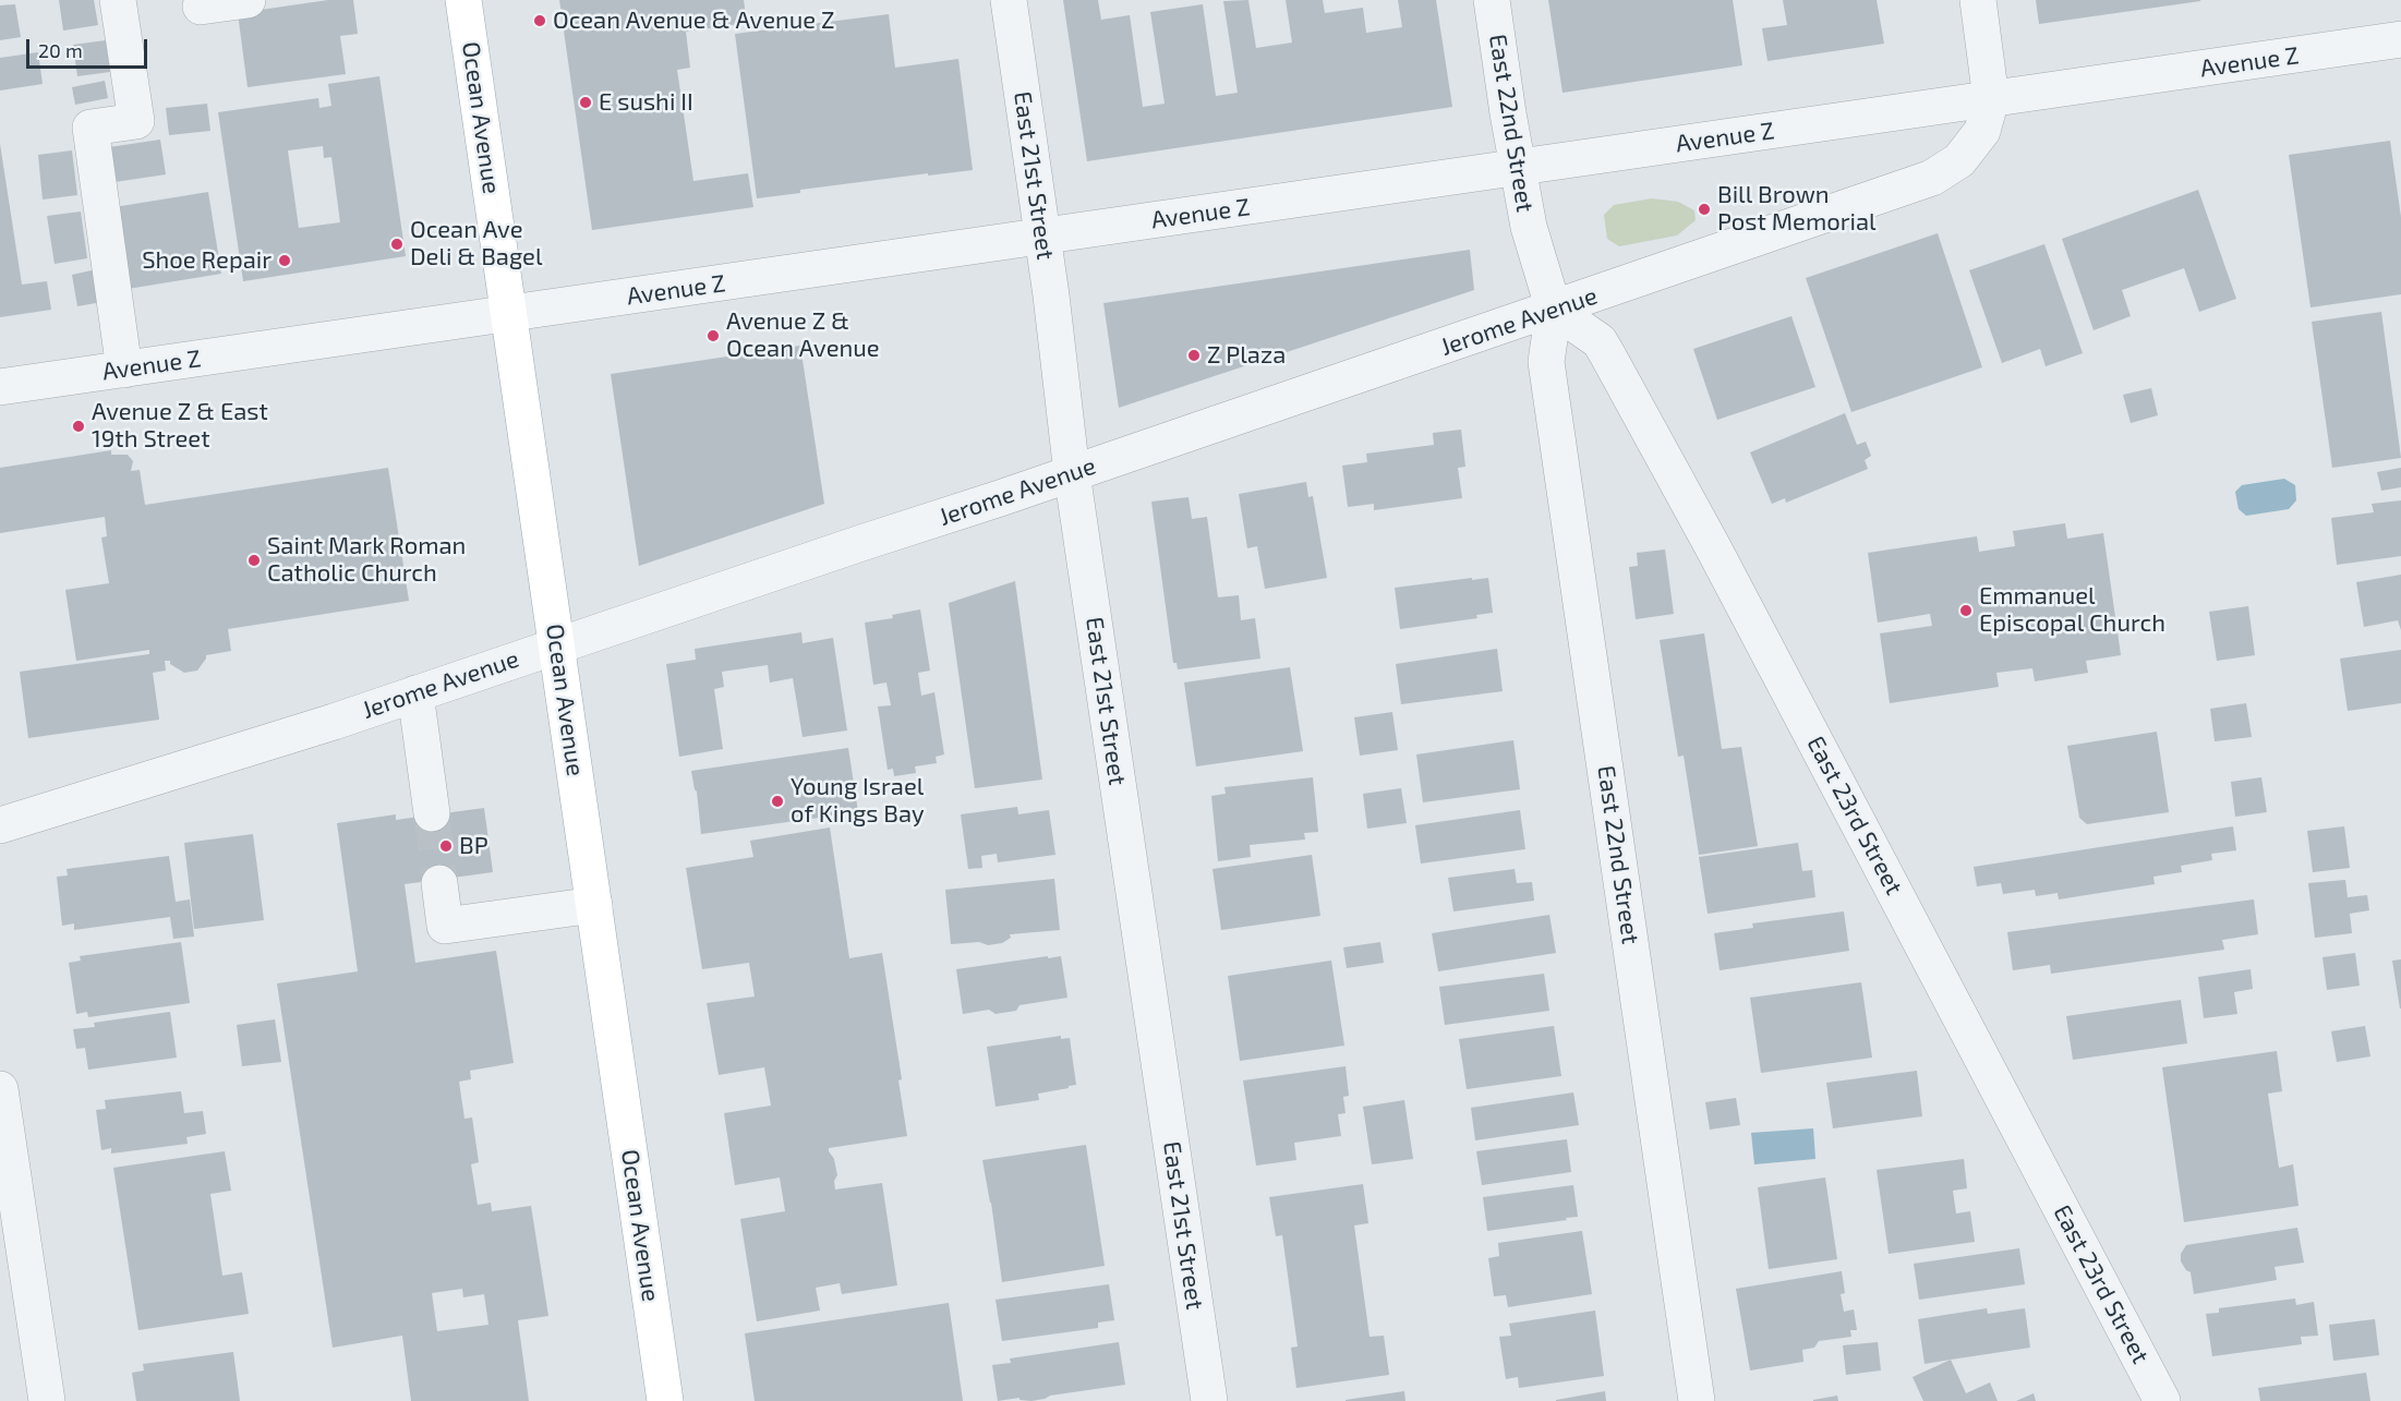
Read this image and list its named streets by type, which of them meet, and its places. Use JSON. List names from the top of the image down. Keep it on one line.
{"streets":{"main road":["Ocean Avenue"],"street":["Avenue Z","East 22nd Street","East 21st Street","Jerome Avenue","East 23rd Street"]},"crossings":[["Avenue Z","Ocean Avenue"],["Avenue Z","East 22nd Street"],["Avenue Z","East 21st Street"],["Avenue Z","Jerome Avenue"],["Ocean Avenue","Jerome Avenue"],["East 22nd Street","Jerome Avenue"],["East 22nd Street","East 23rd Street"],["East 21st Street","Jerome Avenue"],["Jerome Avenue","East 23rd Street"]],"places":["Ocean Avenue & Avenue Z","E sushi II","Bill Brown Post Memorial","Ocean Ave Deli & Bagel","Shoe Repair","Avenue Z & Ocean Avenue","Z Plaza","Avenue Z & East 19th Street","Saint Mark Roman Catholic Church","Emmanuel Episcopal Church","Young Israel of Kings Bay","BP"],"scale_bar":"20 m"}
